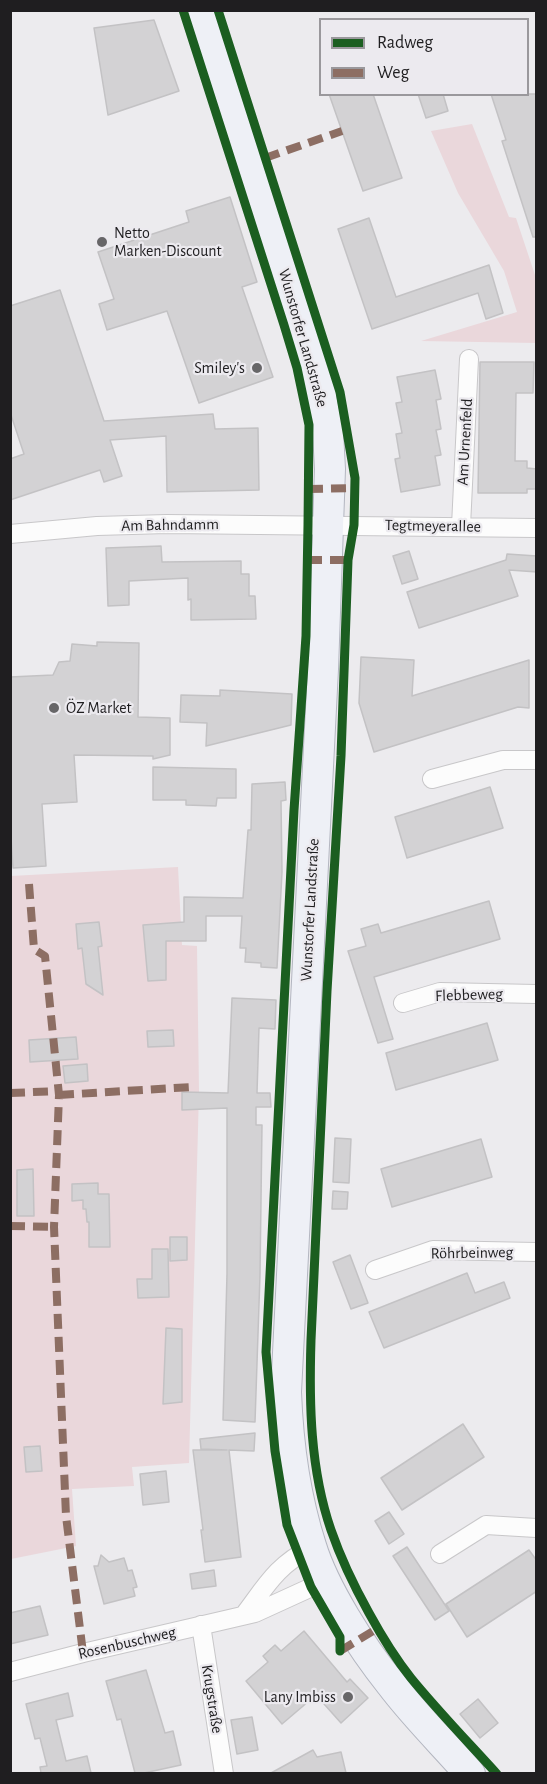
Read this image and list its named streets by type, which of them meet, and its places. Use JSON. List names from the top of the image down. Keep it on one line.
{"streets":{"main road":["Wunstorfer Landstraße"],"street":["Am Urnenfeld","Am Bahndamm","Tegtmeyerallee","Flebbeweg","Röhrbeinweg","Rosenbuschweg","Krugstraße"]},"crossings":[["Wunstorfer Landstraße","Am Bahndamm"],["Wunstorfer Landstraße","Tegtmeyerallee"],["Wunstorfer Landstraße","Rosenbuschweg"],["Am Urnenfeld","Tegtmeyerallee"],["Am Bahndamm","Tegtmeyerallee"],["Rosenbuschweg","Krugstraße"]],"places":["Netto Marken-Discount","Smiley's","ÖZ Market","Lany Imbiss"],"legend":["Radweg","Weg"]}
